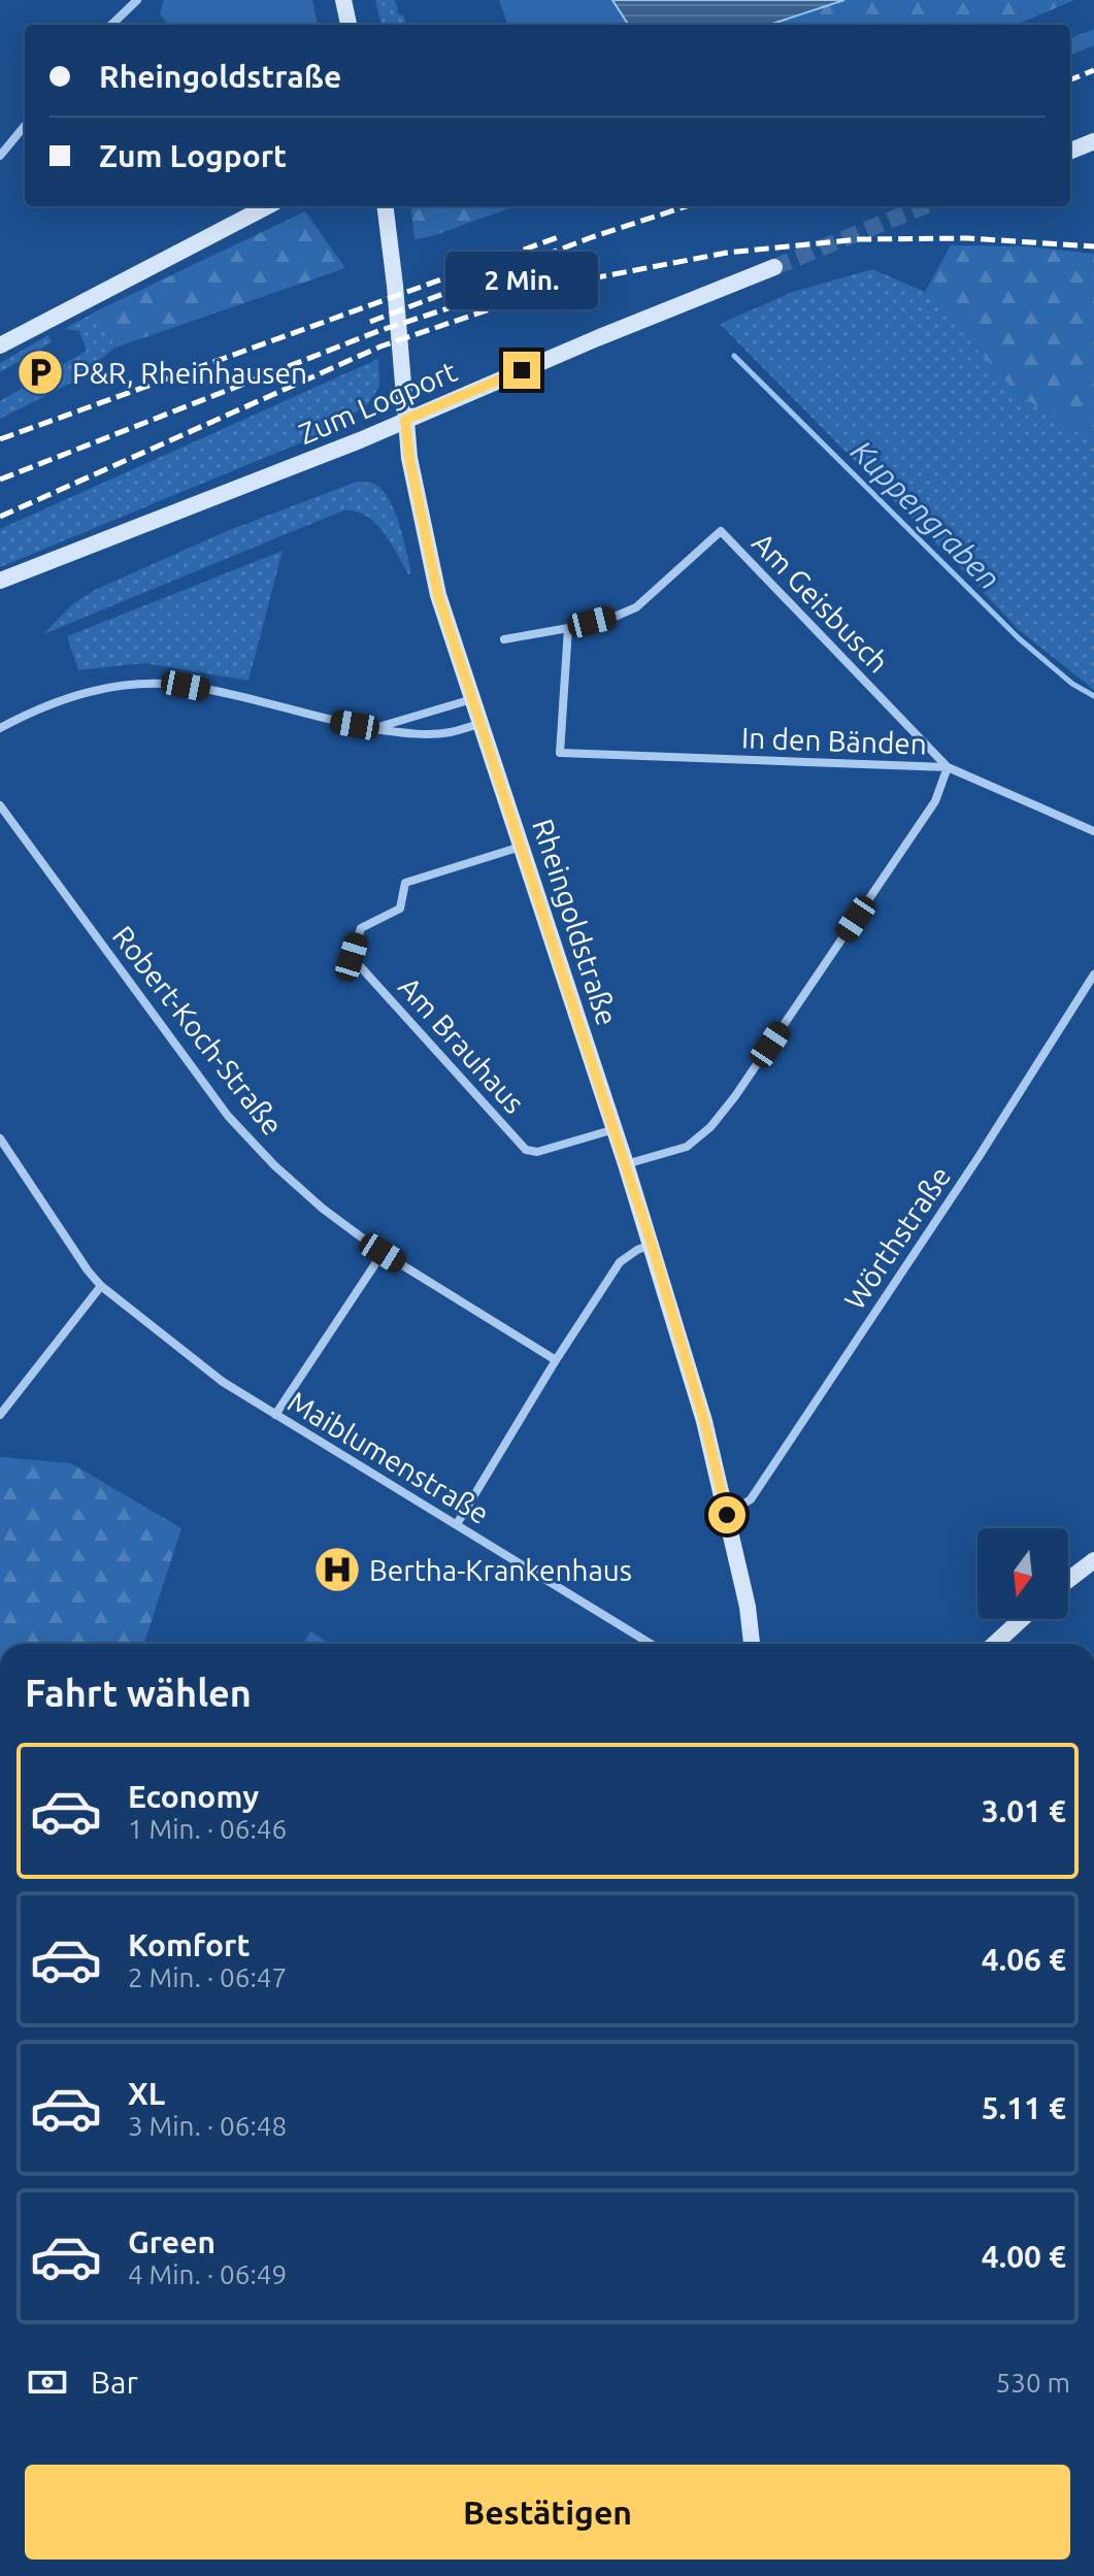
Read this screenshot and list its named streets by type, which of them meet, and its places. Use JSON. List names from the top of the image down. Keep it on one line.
{"streets":{"street":["Zum Logport","Am Geisbusch","In den Bänden","Rheingoldstraße","Robert-Koch-Straße","Am Brauhaus","Wörthstraße","Maiblumenstraße"]},"crossings":[["Zum Logport","Rheingoldstraße"],["Am Geisbusch","In den Bänden"],["Rheingoldstraße","Am Brauhaus"],["Rheingoldstraße","Wörthstraße"]],"water":["Kuppengraben"],"places":{"parking":["P&R, Rheinhausen"],"hospital":["Bertha-Krankenhaus"]},"north":"bottom","page":{"banner":["Rheingoldstraße","Zum Logport"],"bubble":"2 Min.","heading":"Fahrt wählen","list":[{"name":"Economy","note":"1 Min. · 06:46","value":"3.01 €"},{"name":"Komfort","note":"2 Min. · 06:47","value":"4.06 €"},{"name":"XL","note":"3 Min. · 06:48","value":"5.11 €"},{"name":"Green","note":"4 Min. · 06:49","value":"4.00 €"}],"pay":["Bar","530 m"],"buttons":"Bestätigen"}}
